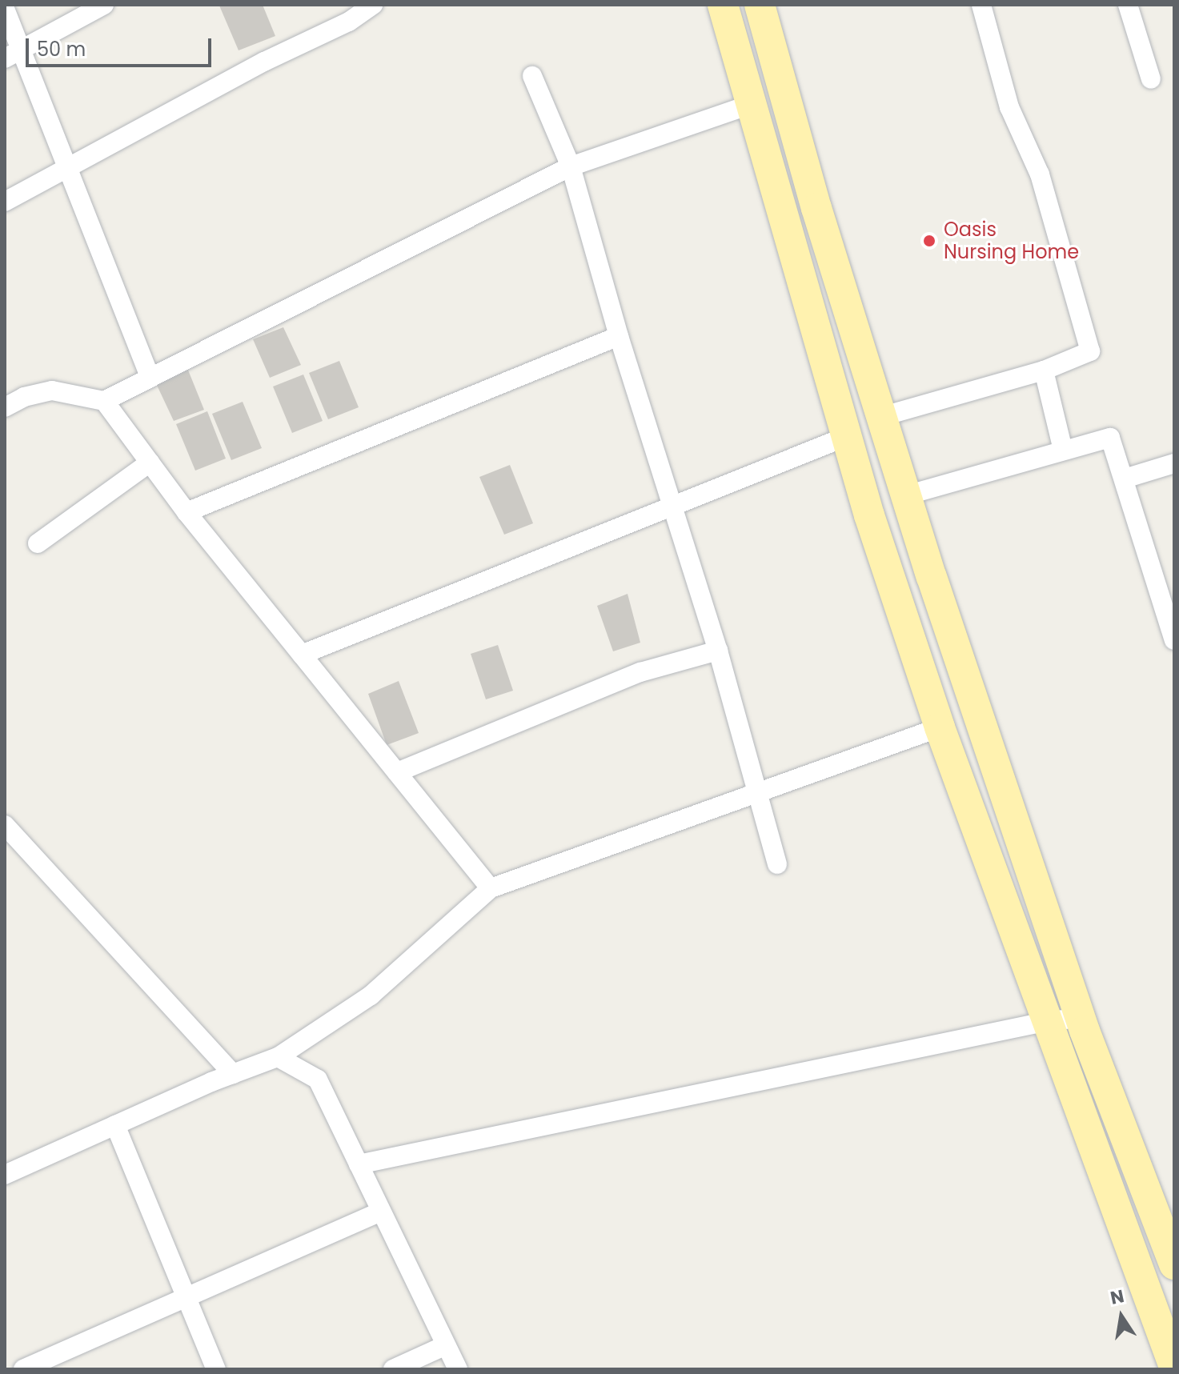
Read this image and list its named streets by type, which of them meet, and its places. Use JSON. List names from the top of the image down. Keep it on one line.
{"places":["Oasis Nursing Home"],"scale_bar":"50 m","north":"top"}
